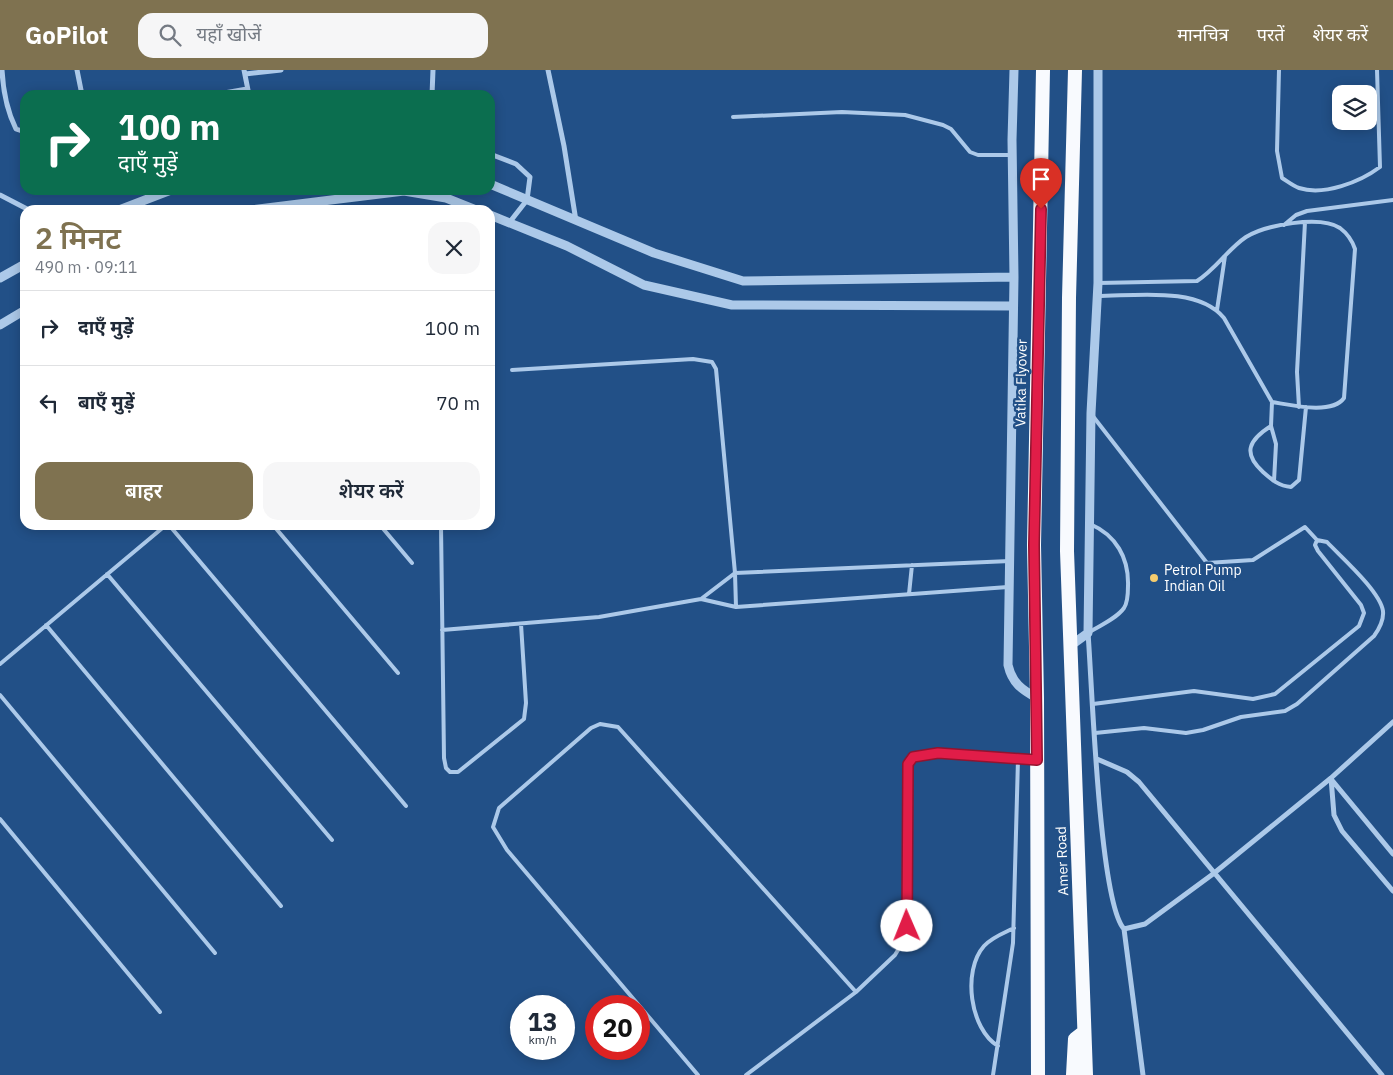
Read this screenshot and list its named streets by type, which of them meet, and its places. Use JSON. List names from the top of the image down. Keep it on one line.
{"streets":{"highway":["Vatika Flyover","Amer Road"]},"places":["Petrol Pump Indian Oil"],"page":{"header":"GoPilot","search":"यहाँ खोजें","nav":["मानचित्र","परतें","शेयर करें"],"turn":["100 m","दाएँ मुड़ें"],"heading":["2 मिनट","490 m · 09:11"],"list":[{"name":"दाएँ मुड़ें","value":"100 m"},{"name":"बाएँ मुड़ें","value":"70 m"}],"buttons":["बाहर","शेयर करें"],"speed":"13 km/h","limit":"20"}}
